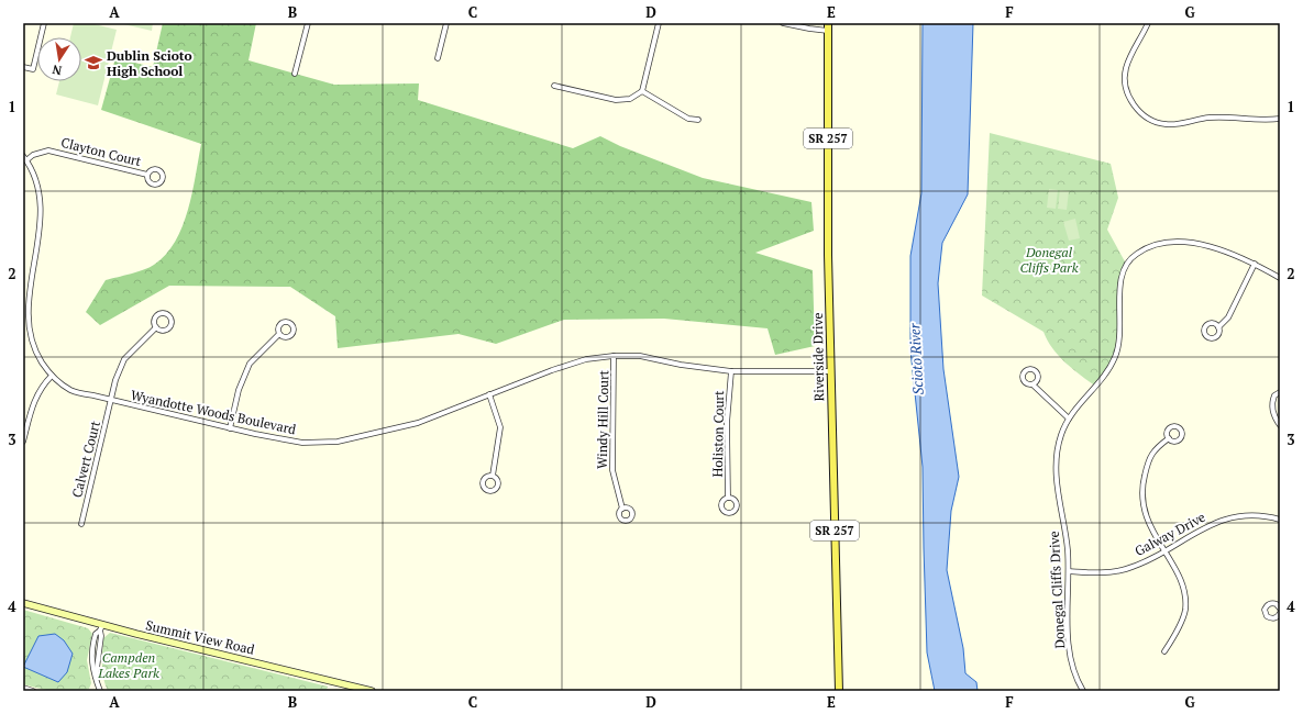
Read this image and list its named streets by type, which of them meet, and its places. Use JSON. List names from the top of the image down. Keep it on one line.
{"streets":{"main road":["SR 257","Riverside Drive"],"street":["Clayton Court","Wyandotte Woods Boulevard","Windy Hill Court","Holiston Court","Calvert Court","Galway Drive","Donegal Cliffs Drive","Summit View Road"]},"crossings":[["Clayton Court","Wyandotte Woods Boulevard"],["Riverside Drive","Wyandotte Woods Boulevard"],["Wyandotte Woods Boulevard","Windy Hill Court"],["Wyandotte Woods Boulevard","Holiston Court"],["Wyandotte Woods Boulevard","Calvert Court"],["Galway Drive","Donegal Cliffs Drive"]],"water":["Scioto River"],"parks":["Donegal Cliffs Park","Campden Lakes Park"],"places":{"school or university":["Dublin Scioto High School"]},"north":"bottom","grid":{"columns":["A","B","C","D","E","F","G"],"rows":["1","2","3","4"]}}
